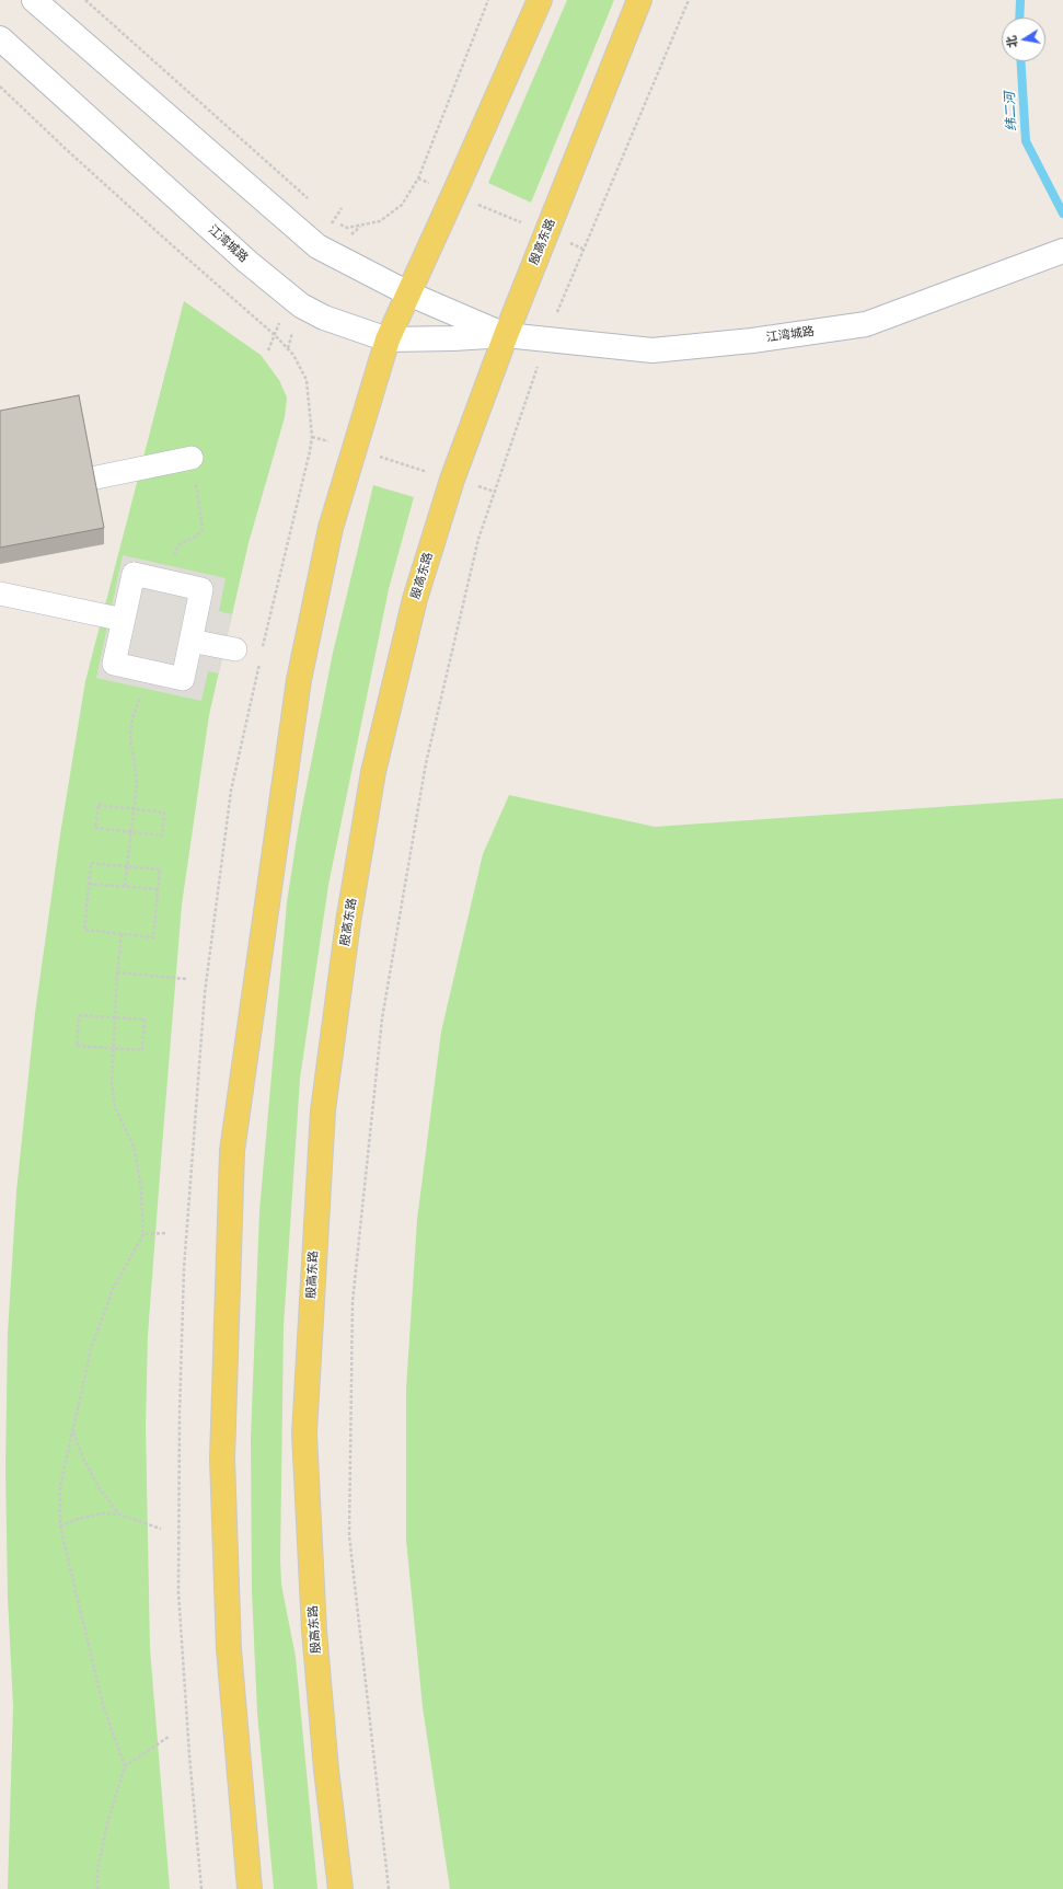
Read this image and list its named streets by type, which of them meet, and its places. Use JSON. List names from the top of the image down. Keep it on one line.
{"streets":{"main road":["殷高东路"],"street":["江湾城路"]},"crossings":[["殷高东路","江湾城路"]],"water":["纬二河"],"north":"left"}
